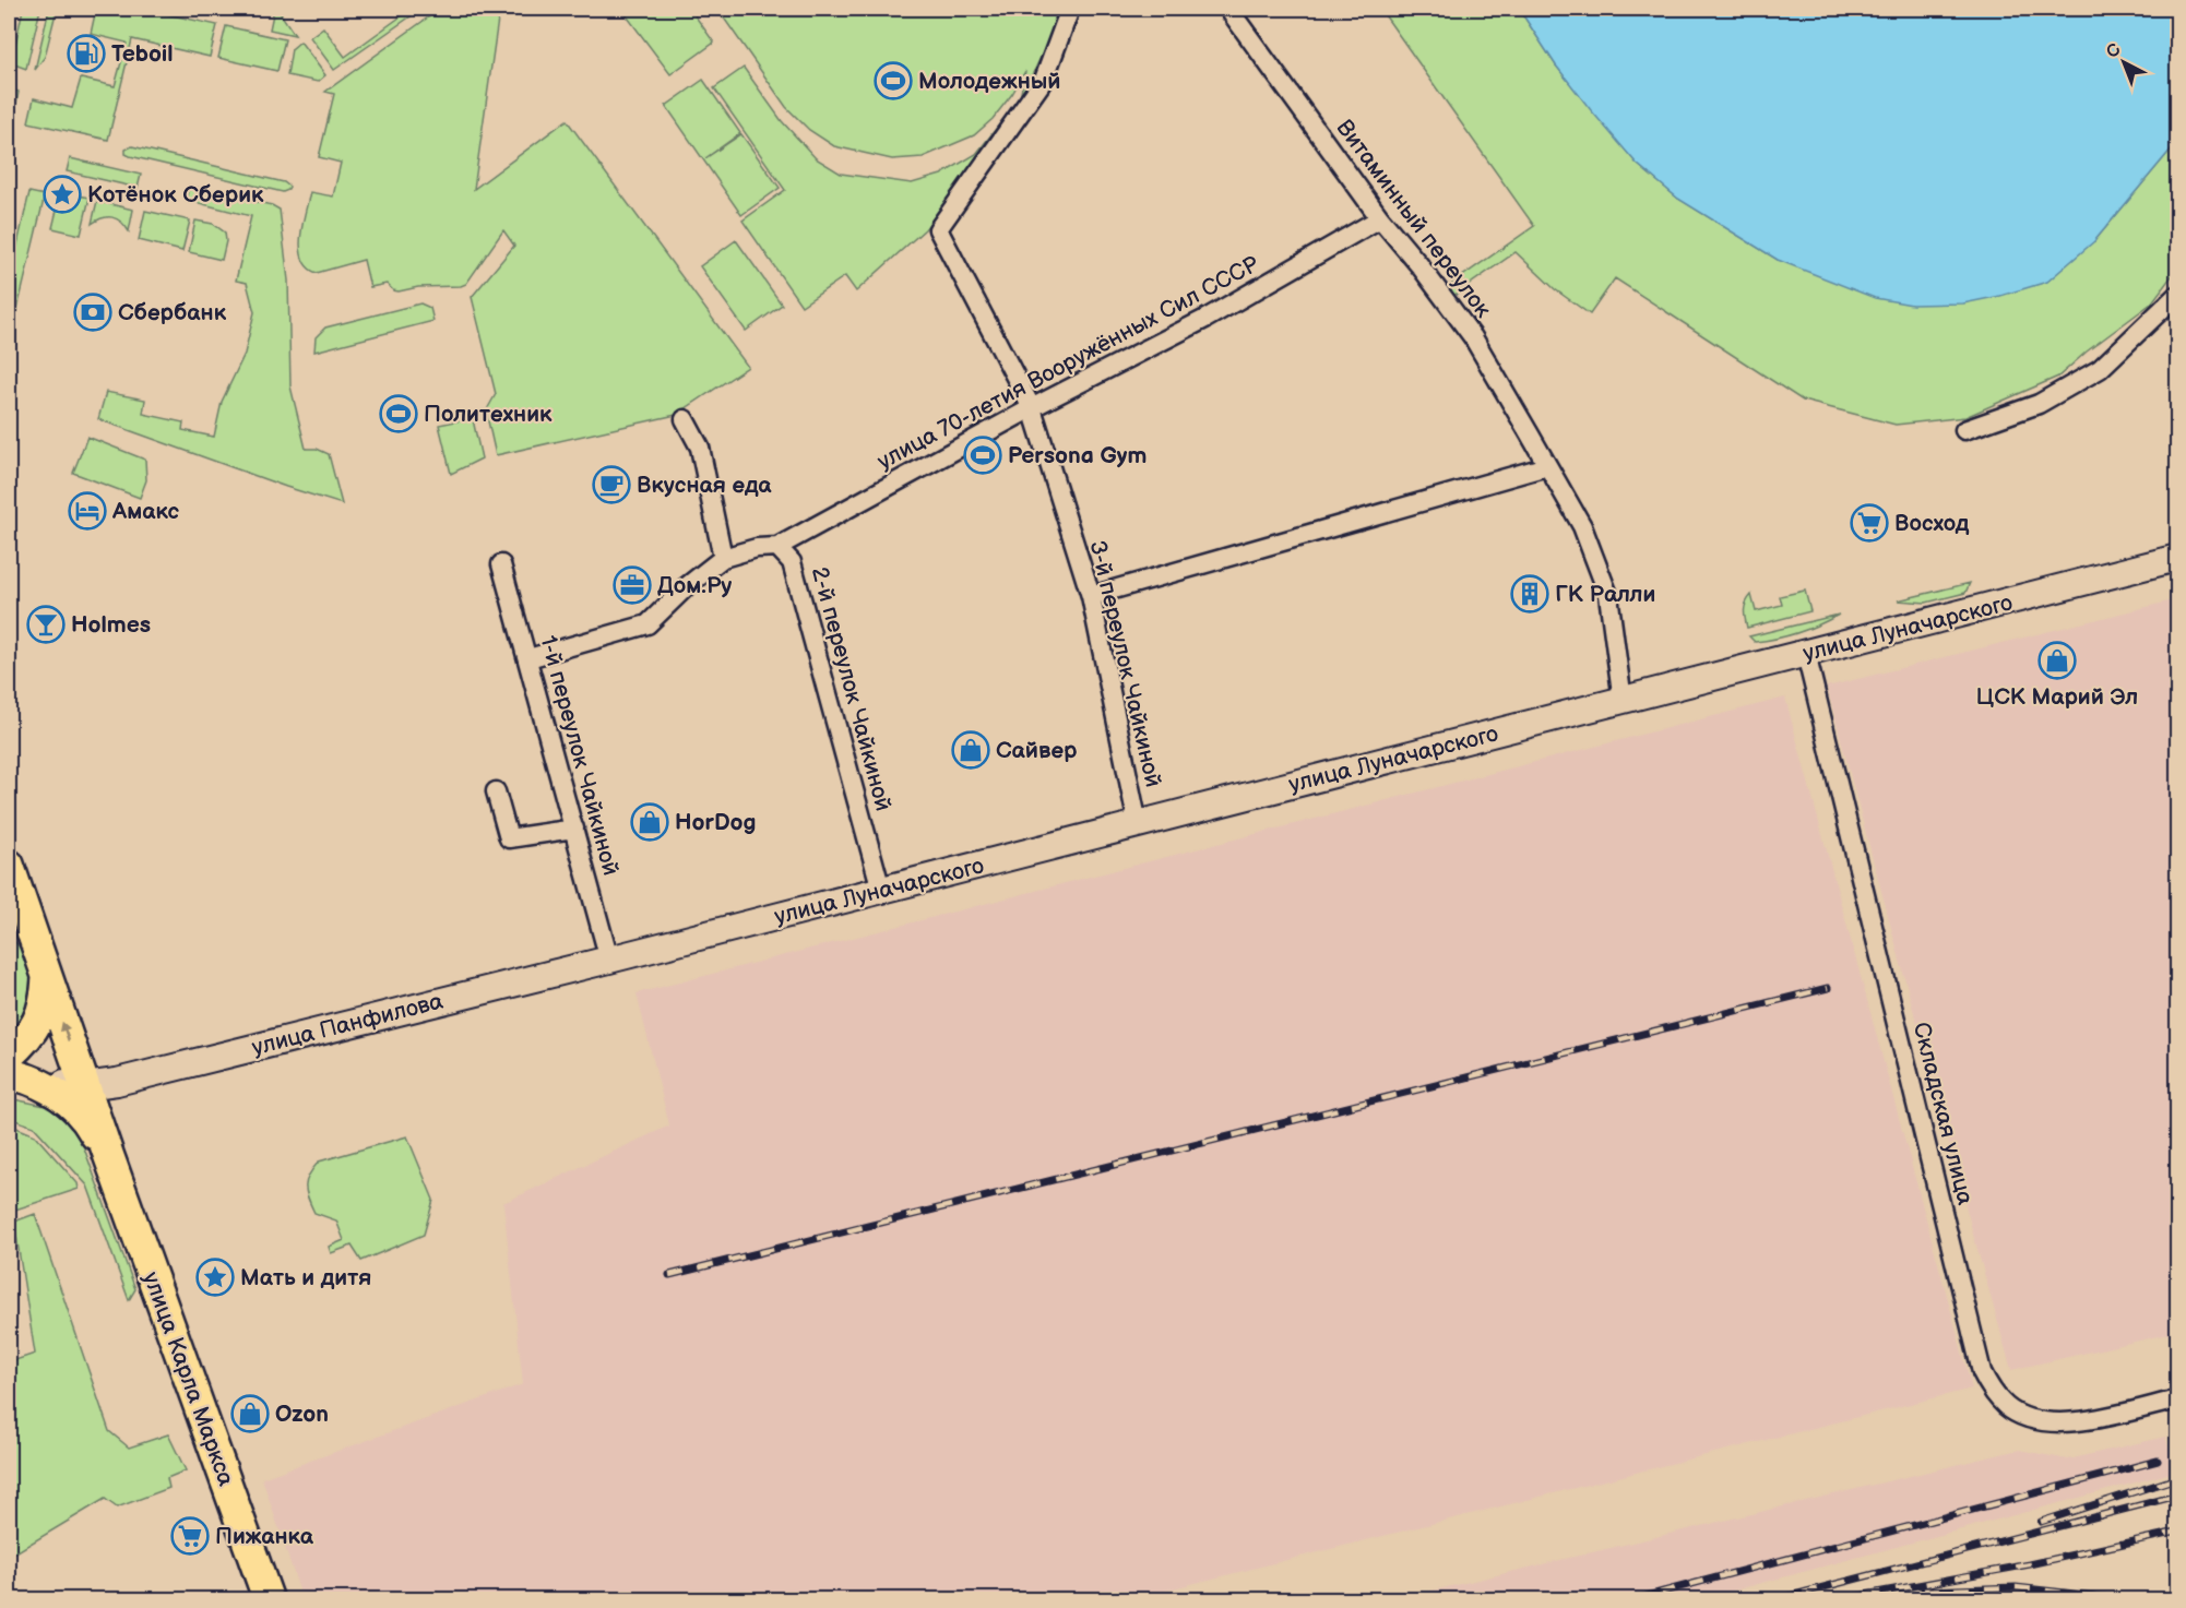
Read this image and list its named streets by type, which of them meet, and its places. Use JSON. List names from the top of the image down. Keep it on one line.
{"streets":{"main road":["улица Луначарского","улица Панфилова","улица Карла Маркса"],"street":["Витаминный переулок","улица 70-летия Вооружённых Сил СССР","3-й переулок Чайкиной","2-й переулок Чайкиной","1-й переулок Чайкиной","Складская улица"]},"crossings":[["Витаминный переулок","улица 70-летия Вооружённых Сил СССР"],["Витаминный переулок","улица Луначарского"],["улица 70-летия Вооружённых Сил СССР","3-й переулок Чайкиной"],["улица 70-летия Вооружённых Сил СССР","2-й переулок Чайкиной"],["улица Луначарского","3-й переулок Чайкиной"],["улица Луначарского","2-й переулок Чайкиной"],["улица Луначарского","1-й переулок Чайкиной"],["улица Луначарского","улица Панфилова"],["улица Луначарского","Складская улица"],["1-й переулок Чайкиной","улица Панфилова"],["улица Панфилова","улица Карла Маркса"]],"places":{"fuel station":["Teboil"],"sports":["Молодежный","Политехник","Persona Gym"],"place":["Котёнок Сберик","Мать и дитя"],"bank":["Сбербанк"],"cafe":["Вкусная еда"],"hotel":["Амакс"],"supermarket":["Восход","Пижанка"],"office":["Дом.Ру"],"building":["ГК Ралли"],"bar":["Holmes"],"shop":["ЦСК Марий Эл","Сайвер","HorDog","Ozon"]},"north":"top left"}
